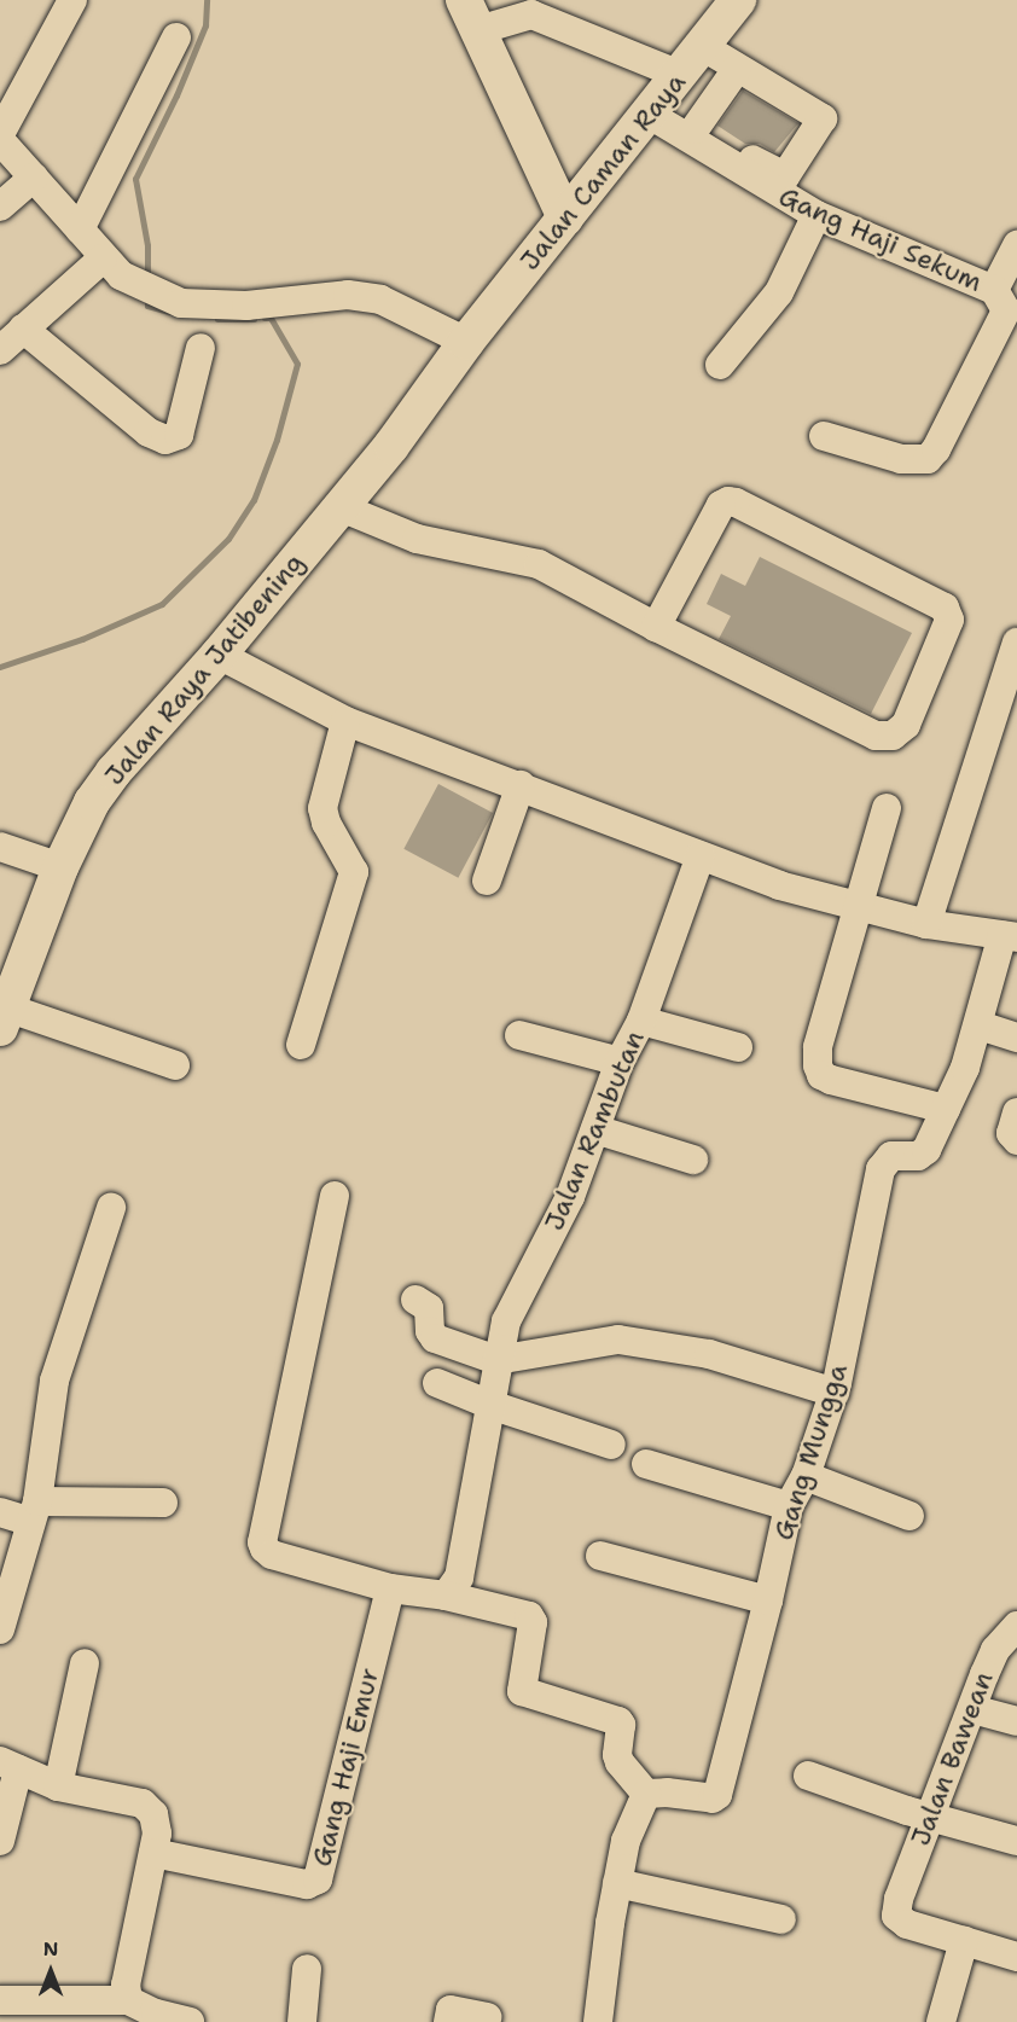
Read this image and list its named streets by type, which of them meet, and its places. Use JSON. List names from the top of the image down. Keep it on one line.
{"streets":{"main road":["Jalan Caman Raya","Jalan Raya Jatibening"],"street":["Gang Haji Sekum","Jalan Rambutan","Gang Mungga","Jalan Bawean","Gang Haji Emur"]},"crossings":[["Jalan Caman Raya","Gang Haji Sekum"],["Jalan Caman Raya","Jalan Raya Jatibening"]],"north":"top"}
